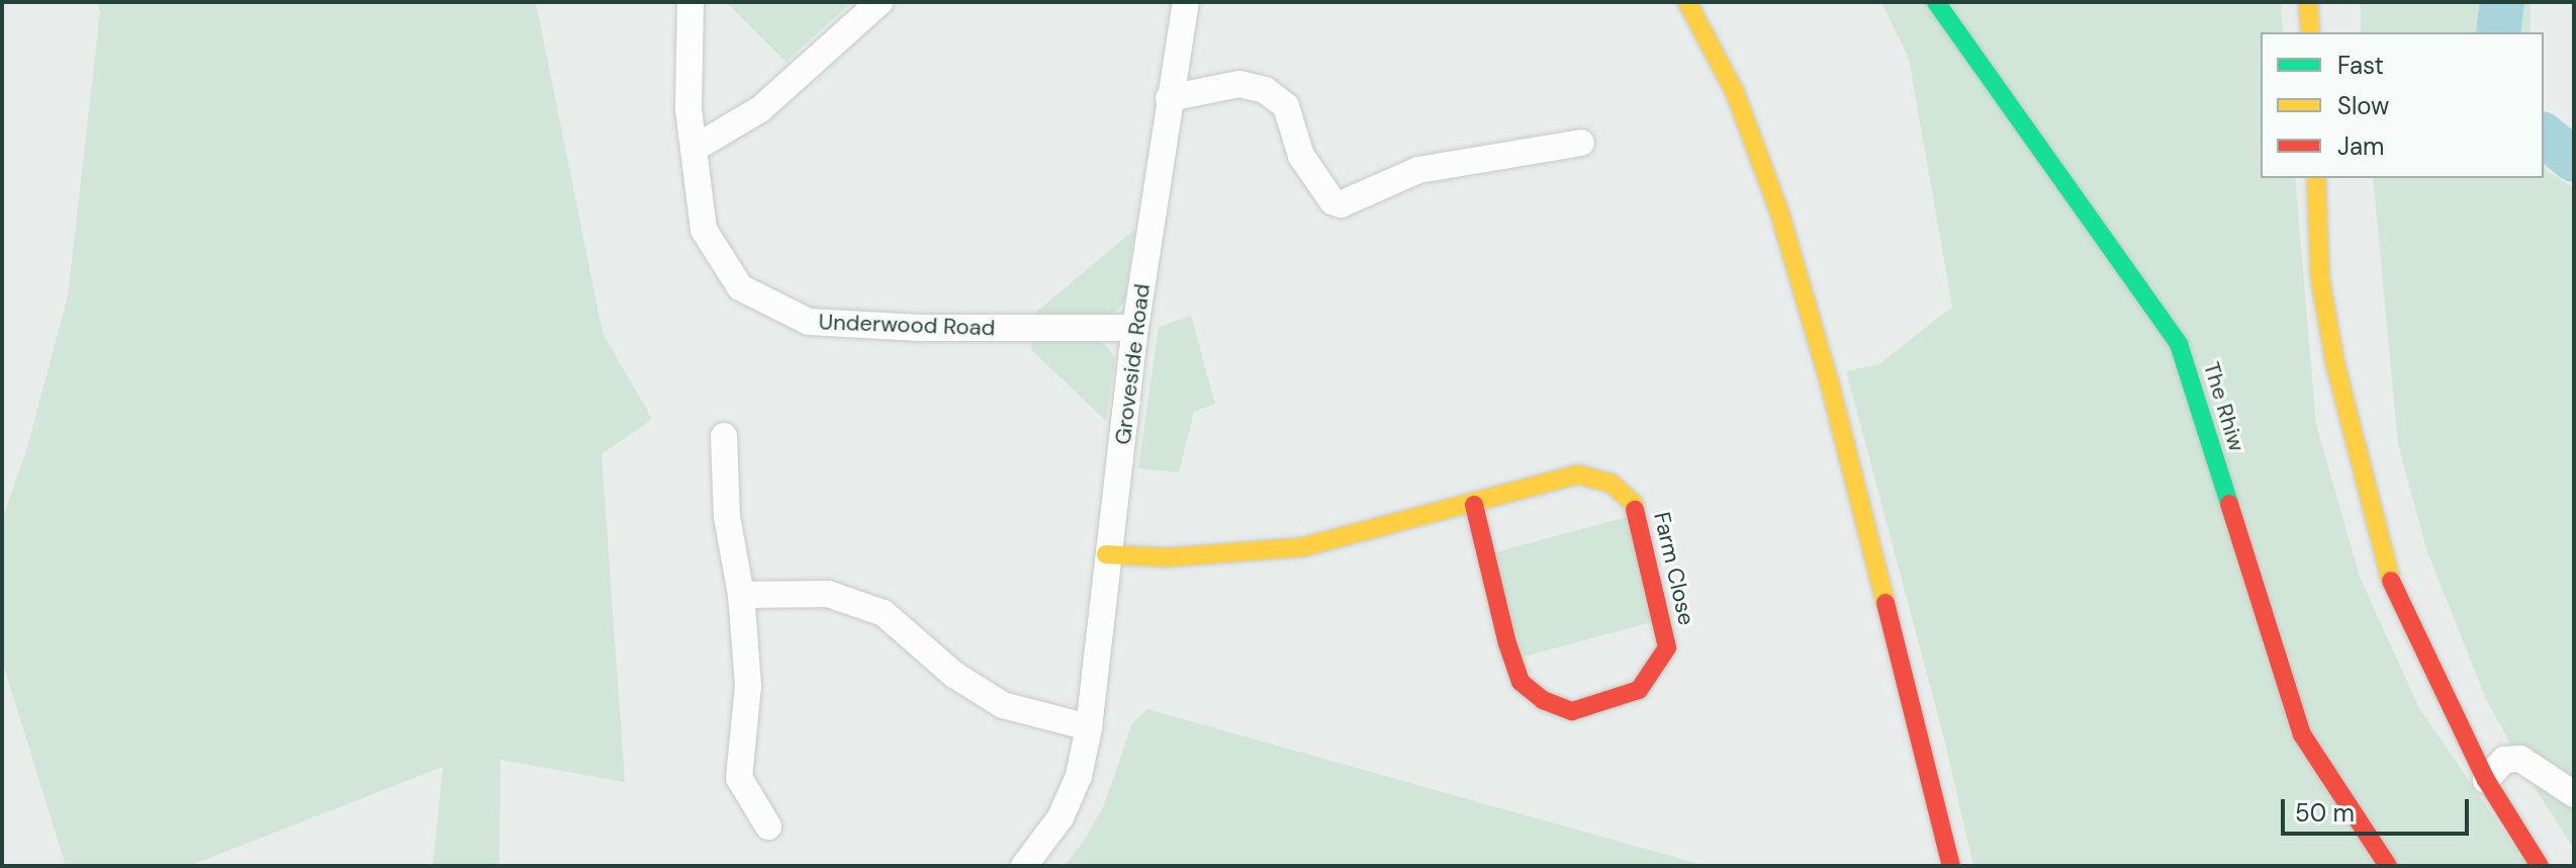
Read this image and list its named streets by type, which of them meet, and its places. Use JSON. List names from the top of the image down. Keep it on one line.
{"streets":{"street":["Underwood Road","Groveside Road","The Rhiw","Farm Close"]},"crossings":[["Underwood Road","Groveside Road"],["Groveside Road","Farm Close"]],"legend":["Fast","Slow","Jam"],"scale_bar":"50 m"}
